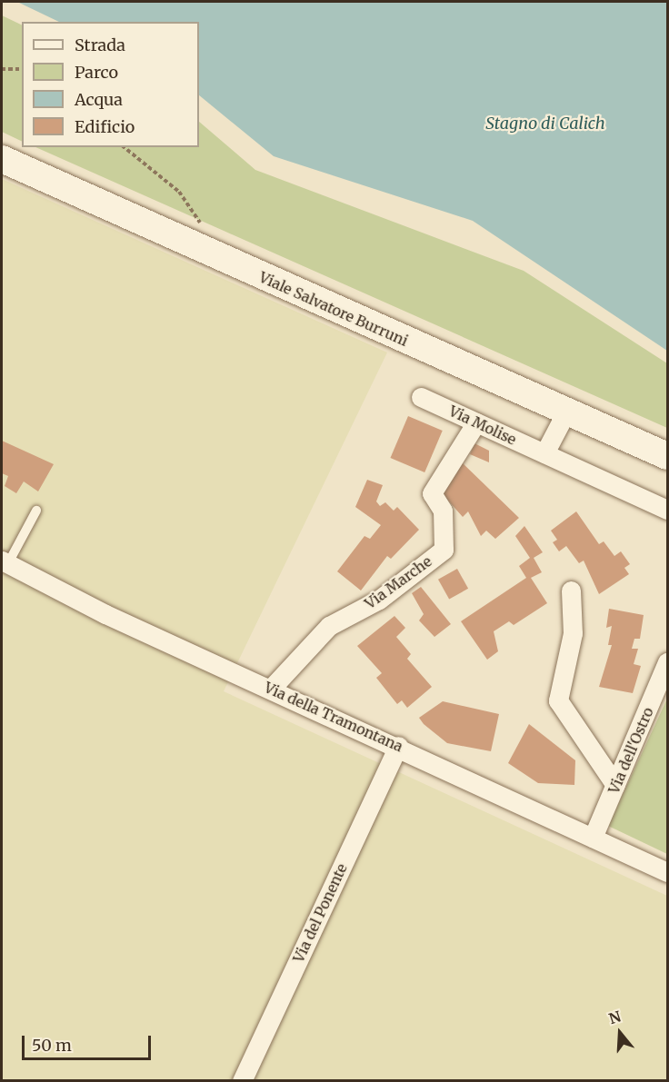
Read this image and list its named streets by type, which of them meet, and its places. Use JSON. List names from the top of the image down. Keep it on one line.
{"streets":{"main road":["Viale Salvatore Burruni"],"street":["Via Molise","Via Marche","Via della Tramontana","Via dell'Ostro","Via del Ponente"]},"crossings":[["Via Molise","Via Marche"],["Via Marche","Via della Tramontana"],["Via della Tramontana","Via dell'Ostro"],["Via della Tramontana","Via del Ponente"]],"water":["Stagno di Calich"],"legend":["Strada","Parco","Acqua","Edificio"],"scale_bar":"50 m","north":"top"}
